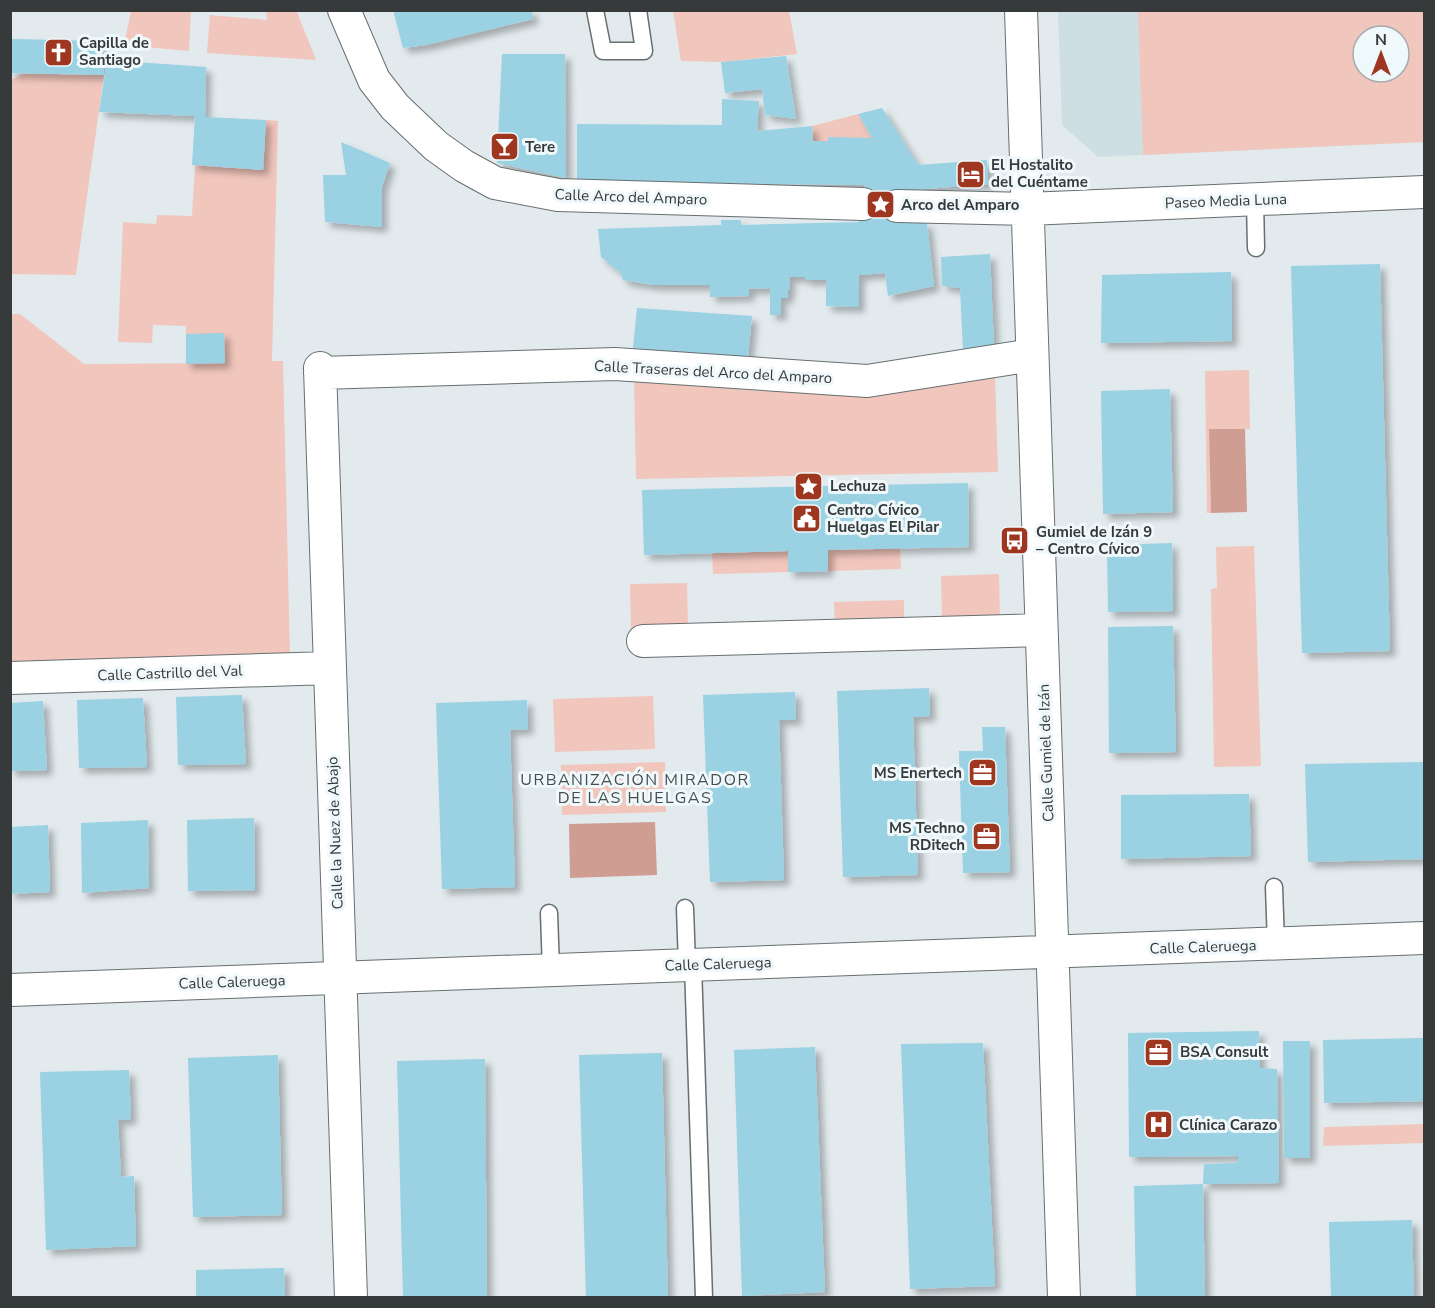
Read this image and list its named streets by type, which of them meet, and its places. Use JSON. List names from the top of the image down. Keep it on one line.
{"streets":{"street":["Calle Arco del Amparo","Paseo Media Luna","Calle Traseras del Arco del Amparo","Calle Castrillo del Val","Calle Gumiel de Izán","Calle la Nuez de Abajo","Calle Caleruega"]},"crossings":[["Paseo Media Luna","Calle Gumiel de Izán"],["Calle Traseras del Arco del Amparo","Calle Gumiel de Izán"],["Calle Traseras del Arco del Amparo","Calle la Nuez de Abajo"],["Calle Castrillo del Val","Calle la Nuez de Abajo"],["Calle Gumiel de Izán","Calle Caleruega"],["Calle la Nuez de Abajo","Calle Caleruega"]],"districts":["URBANIZACIÓN MIRADOR DE LAS HUELGAS"],"places":{"church":["Capilla de Santiago"],"bar":["Tere"],"hotel":["El Hostalito del Cuéntame"],"place":["Arco del Amparo","Lechuza"],"public building":["Centro Cívico Huelgas El Pilar"],"bus stop":["Gumiel de Izán 9 – Centro Cívico"],"office":["MS Enertech","MS Techno RDitech","BSA Consult"],"hospital":["Clínica Carazo"]},"north":"top"}
